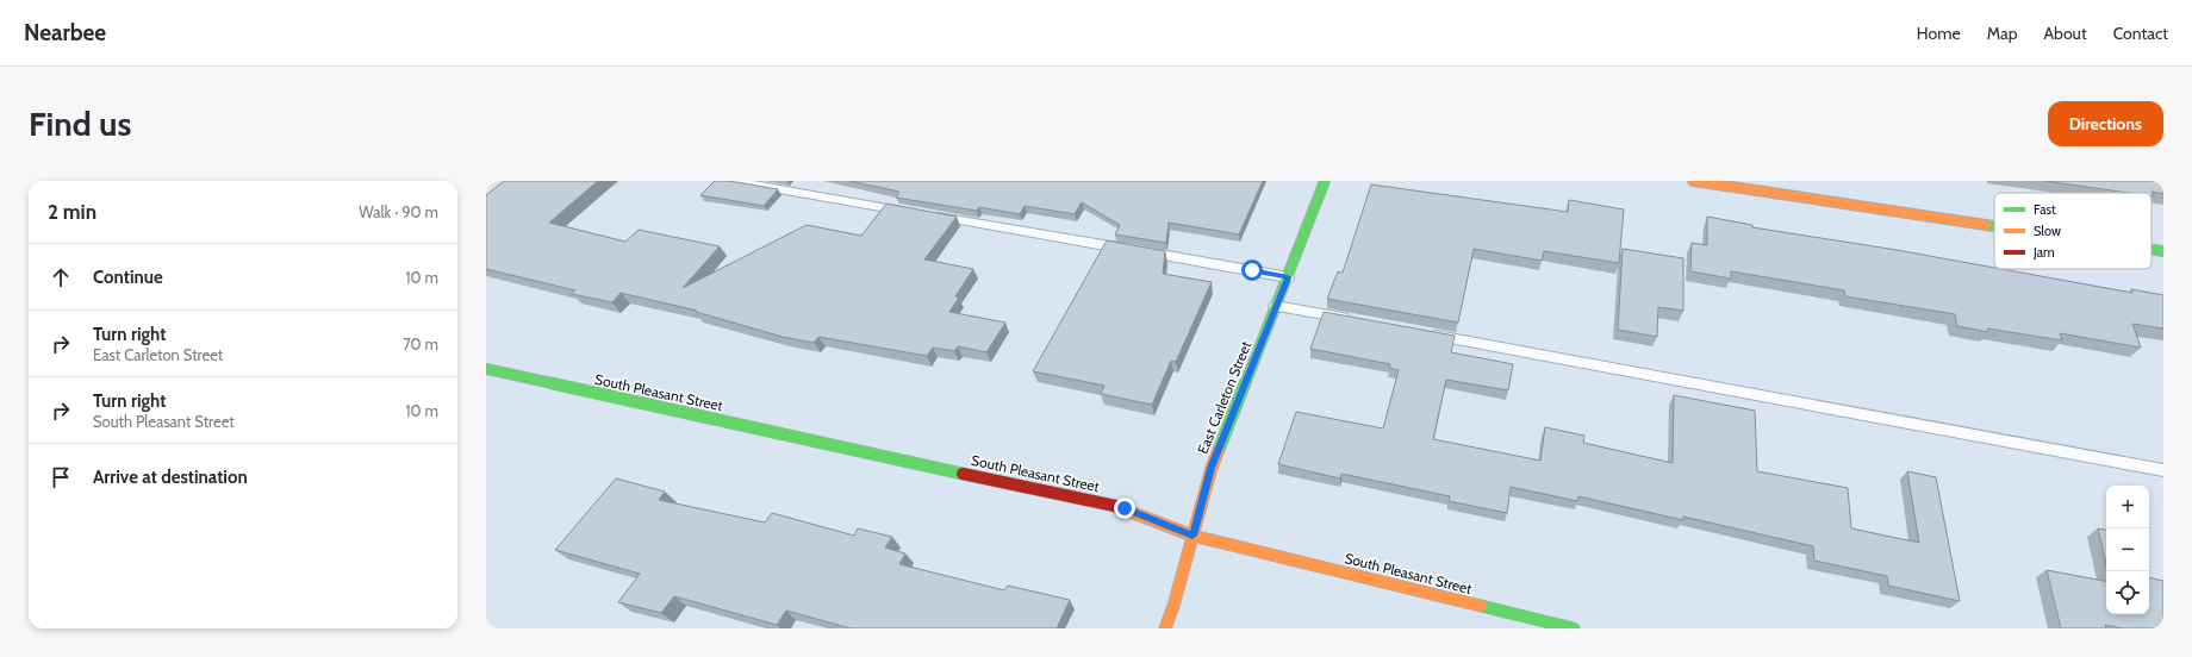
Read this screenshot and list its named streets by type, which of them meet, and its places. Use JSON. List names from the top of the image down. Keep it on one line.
{"streets":{"street":["South Pleasant Street","East Carleton Street"]},"crossings":[["South Pleasant Street","East Carleton Street"]],"legend":["Fast","Slow","Jam"],"page":{"header":"Nearbee","nav":["Home","Map","About","Contact"],"buttons":"Directions","title":"Find us","heading":["2 min","Walk · 90 m"],"list":[["Continue","10 m"],["Turn right","East Carleton Street","70 m"],["Turn right","South Pleasant Street","10 m"],"Arrive at destination"],"map_buttons":["+","−"]}}
